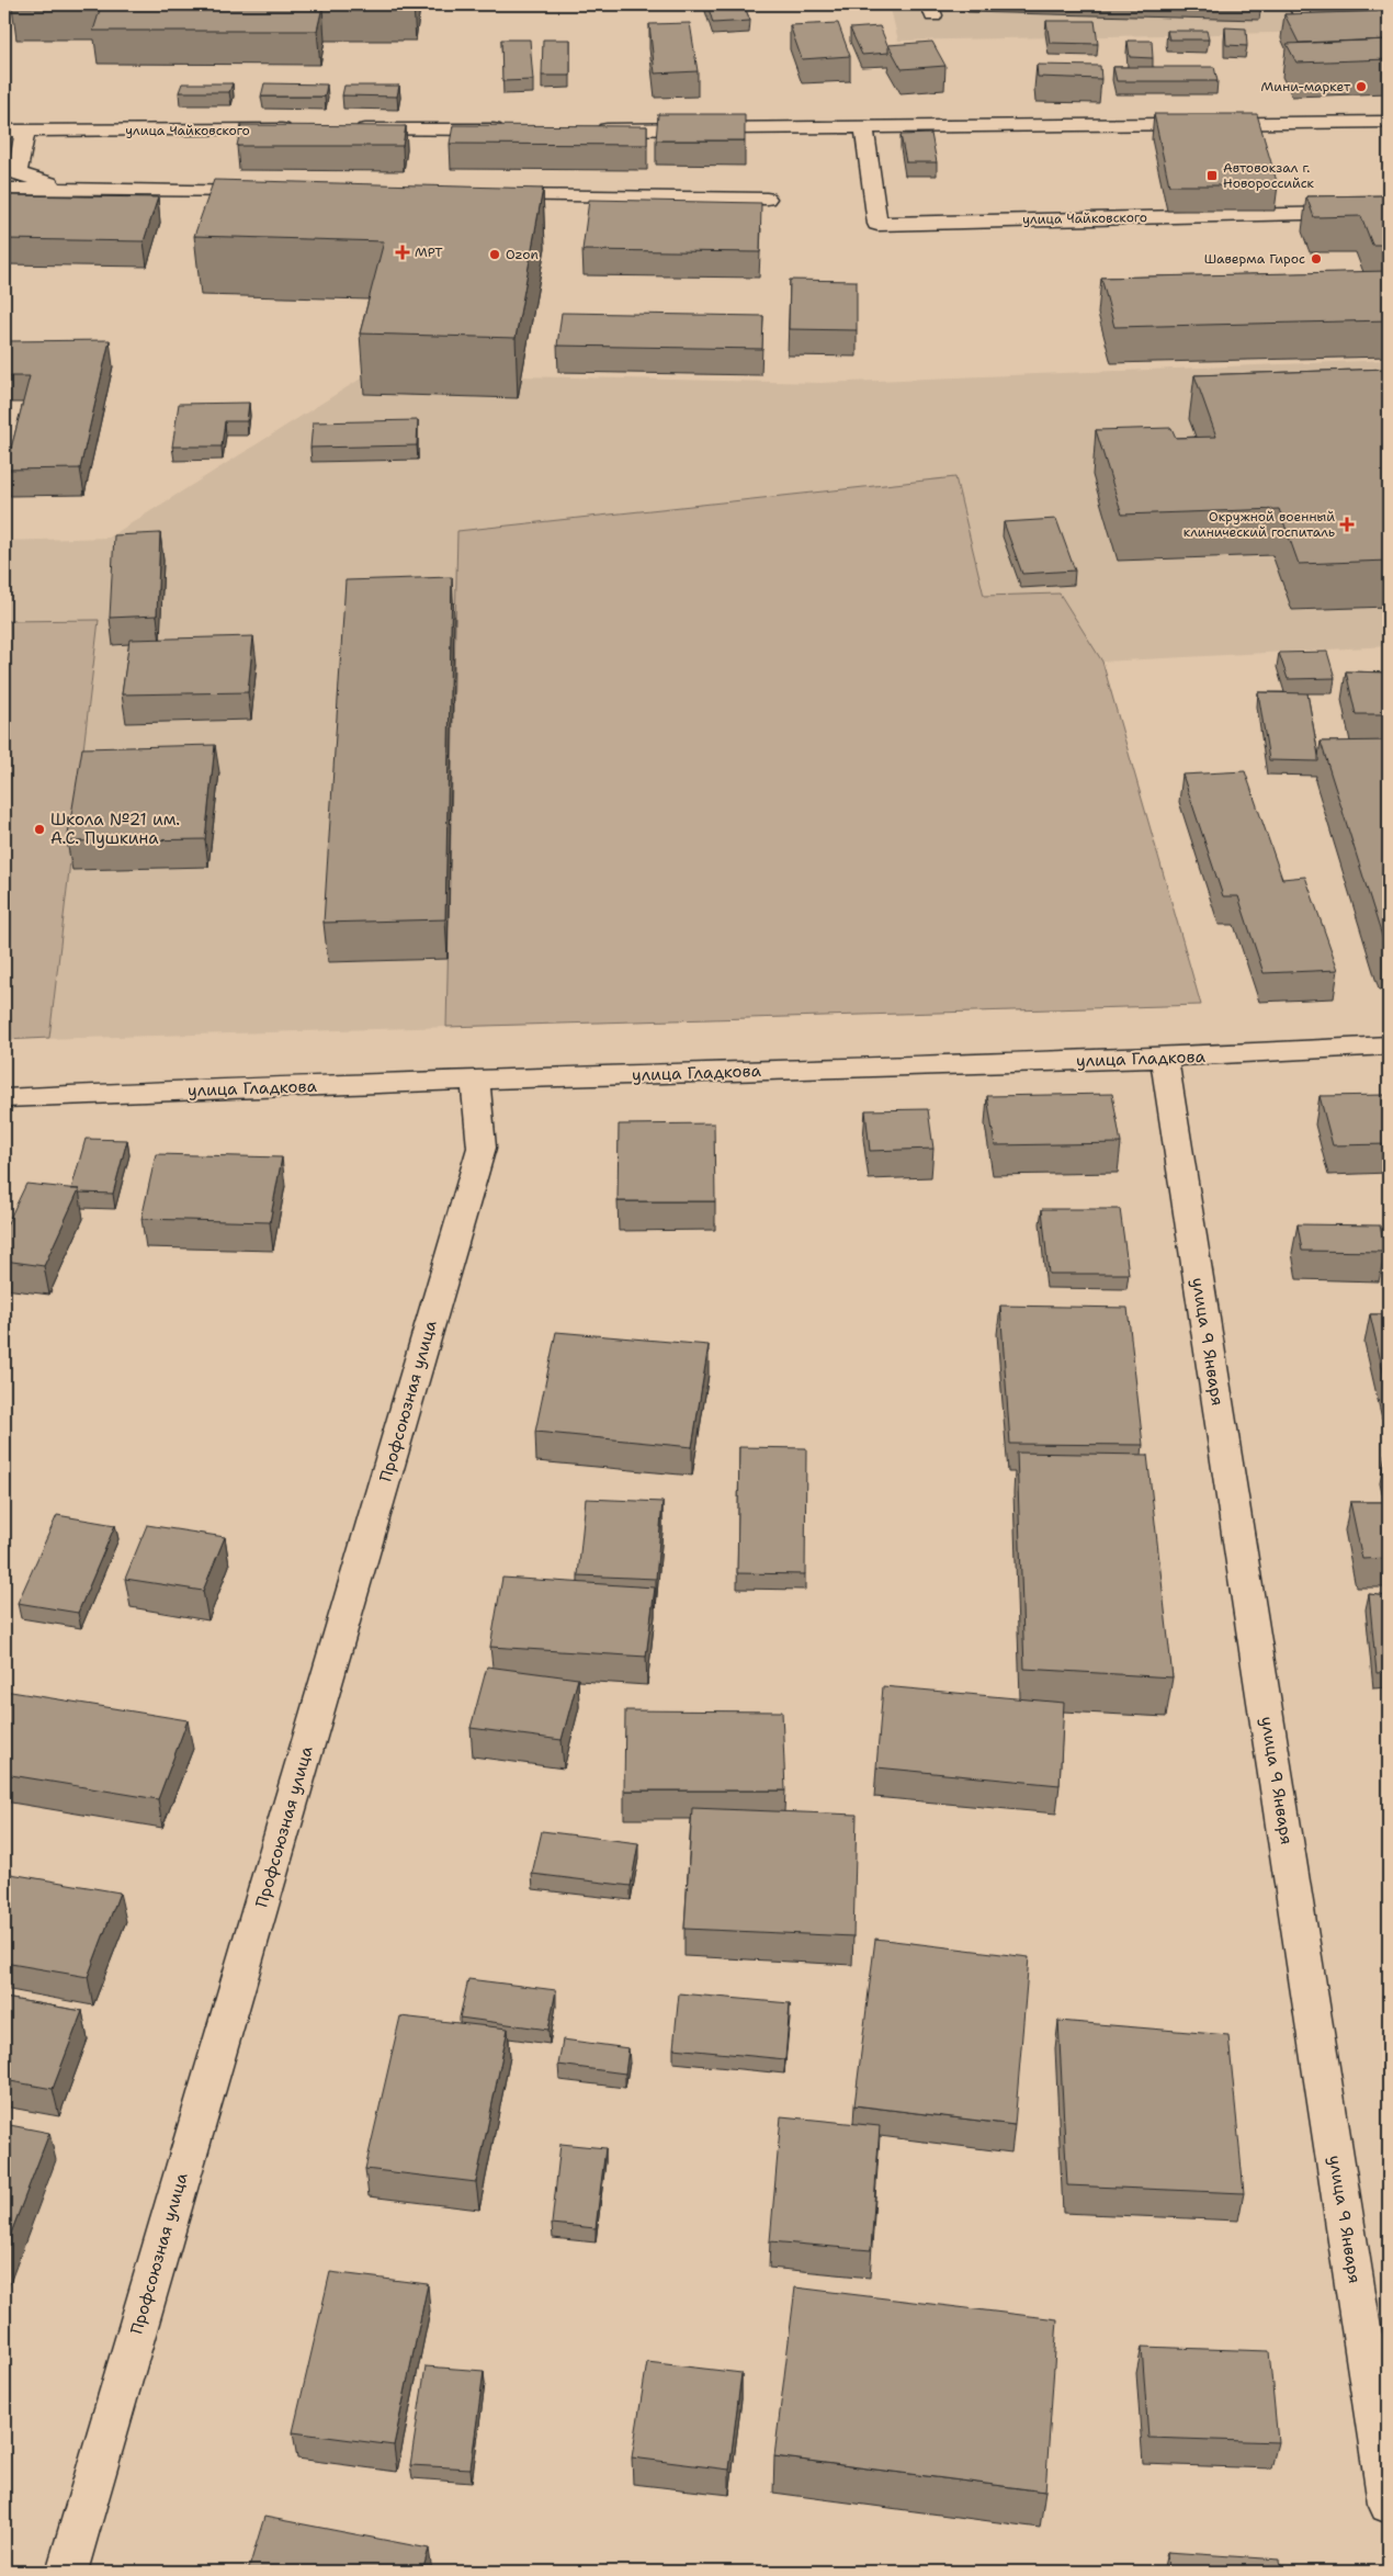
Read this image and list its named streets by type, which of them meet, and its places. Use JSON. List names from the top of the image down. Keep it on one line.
{"streets":{"street":["улица Чайковского","улица Гладкова","улица 9 Января","Профсоюзная улица"]},"crossings":[["улица Гладкова","улица 9 Января"],["улица Гладкова","Профсоюзная улица"]],"places":{"other":["Мини-маркет","Ozon","Шаверма Гирос","Школа №21 им. А.С. Пушкина"],"transit":["Автовокзал г. Новороссийск"],"health":["МРТ","Окружной военный клинический госпиталь"]}}
